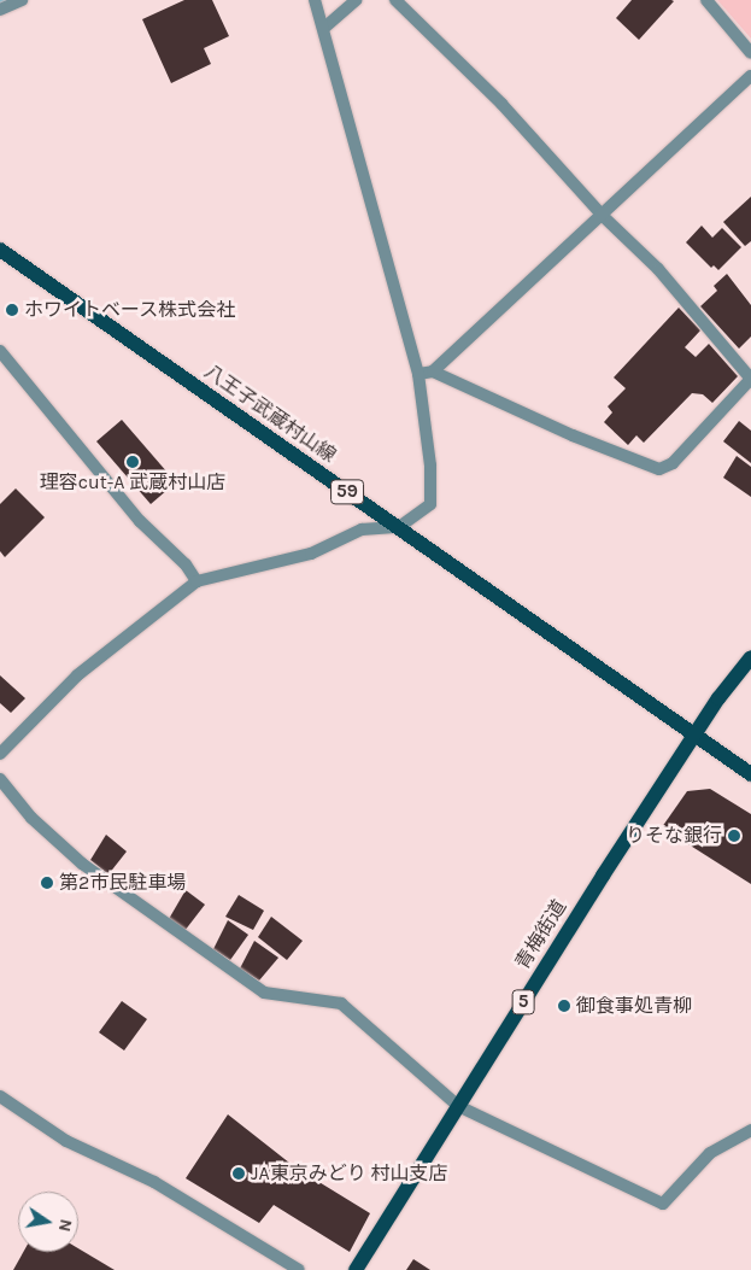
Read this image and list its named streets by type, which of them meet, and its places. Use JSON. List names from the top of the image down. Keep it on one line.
{"streets":{"main road":["八王子武蔵村山線","59","青梅街道","5"]},"crossings":[["八王子武蔵村山線","青梅街道"]],"places":["ホワイトベース株式会社","理容cut-A 武蔵村山店","りそな銀行","第2市民駐車場","御食事処青柳","JA東京みどり 村山支店"],"north":"right"}
